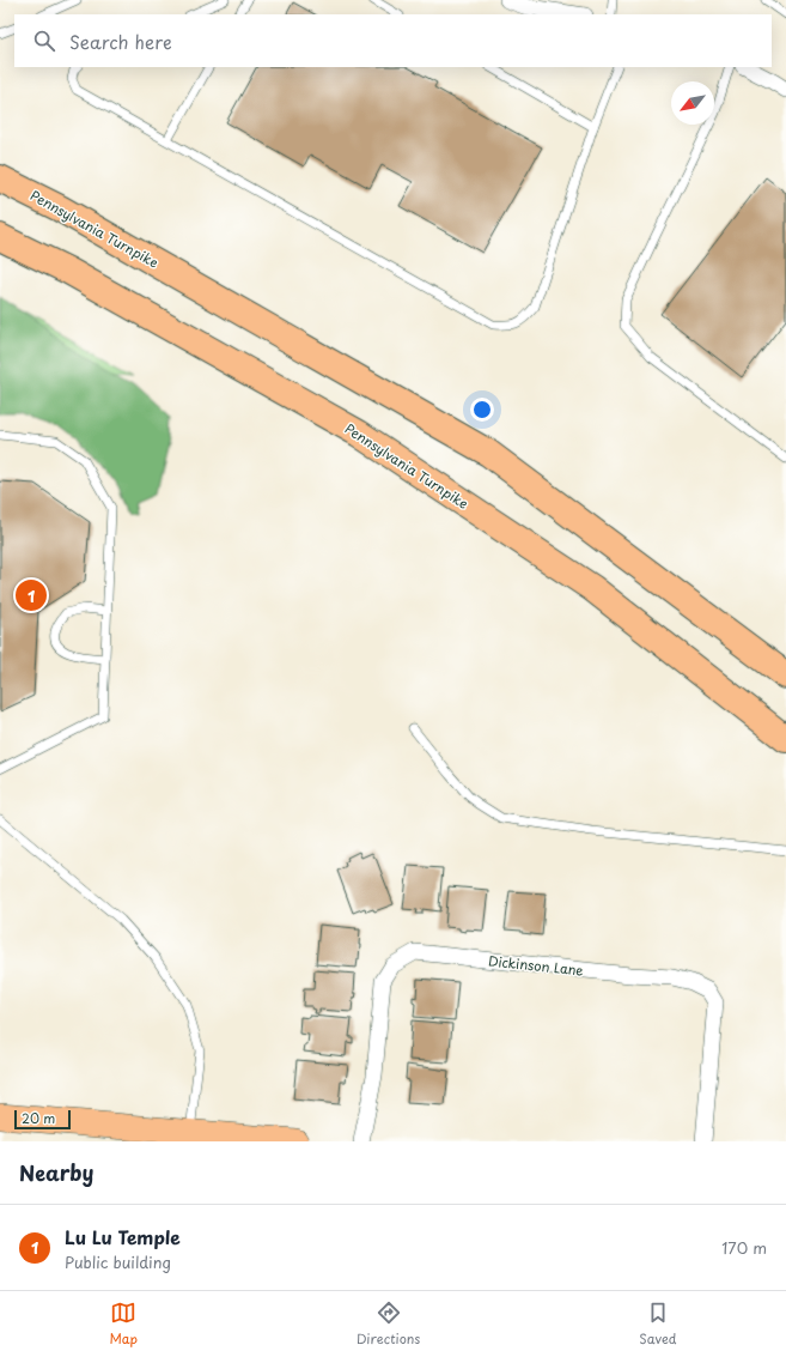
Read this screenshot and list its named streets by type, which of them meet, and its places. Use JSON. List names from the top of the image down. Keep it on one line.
{"streets":{"highway":["Pennsylvania Turnpike"],"street":["Dickinson Lane"]},"scale_bar":"20 m","north":"bottom left","page":{"search":"Search here","pins":"1","scale":"20 m","heading":"Nearby","list":[{"mark":"1","name":"Lu Lu Temple","note":"Public building","value":"170 m"}],"nav":["Map","Directions","Saved"]}}
